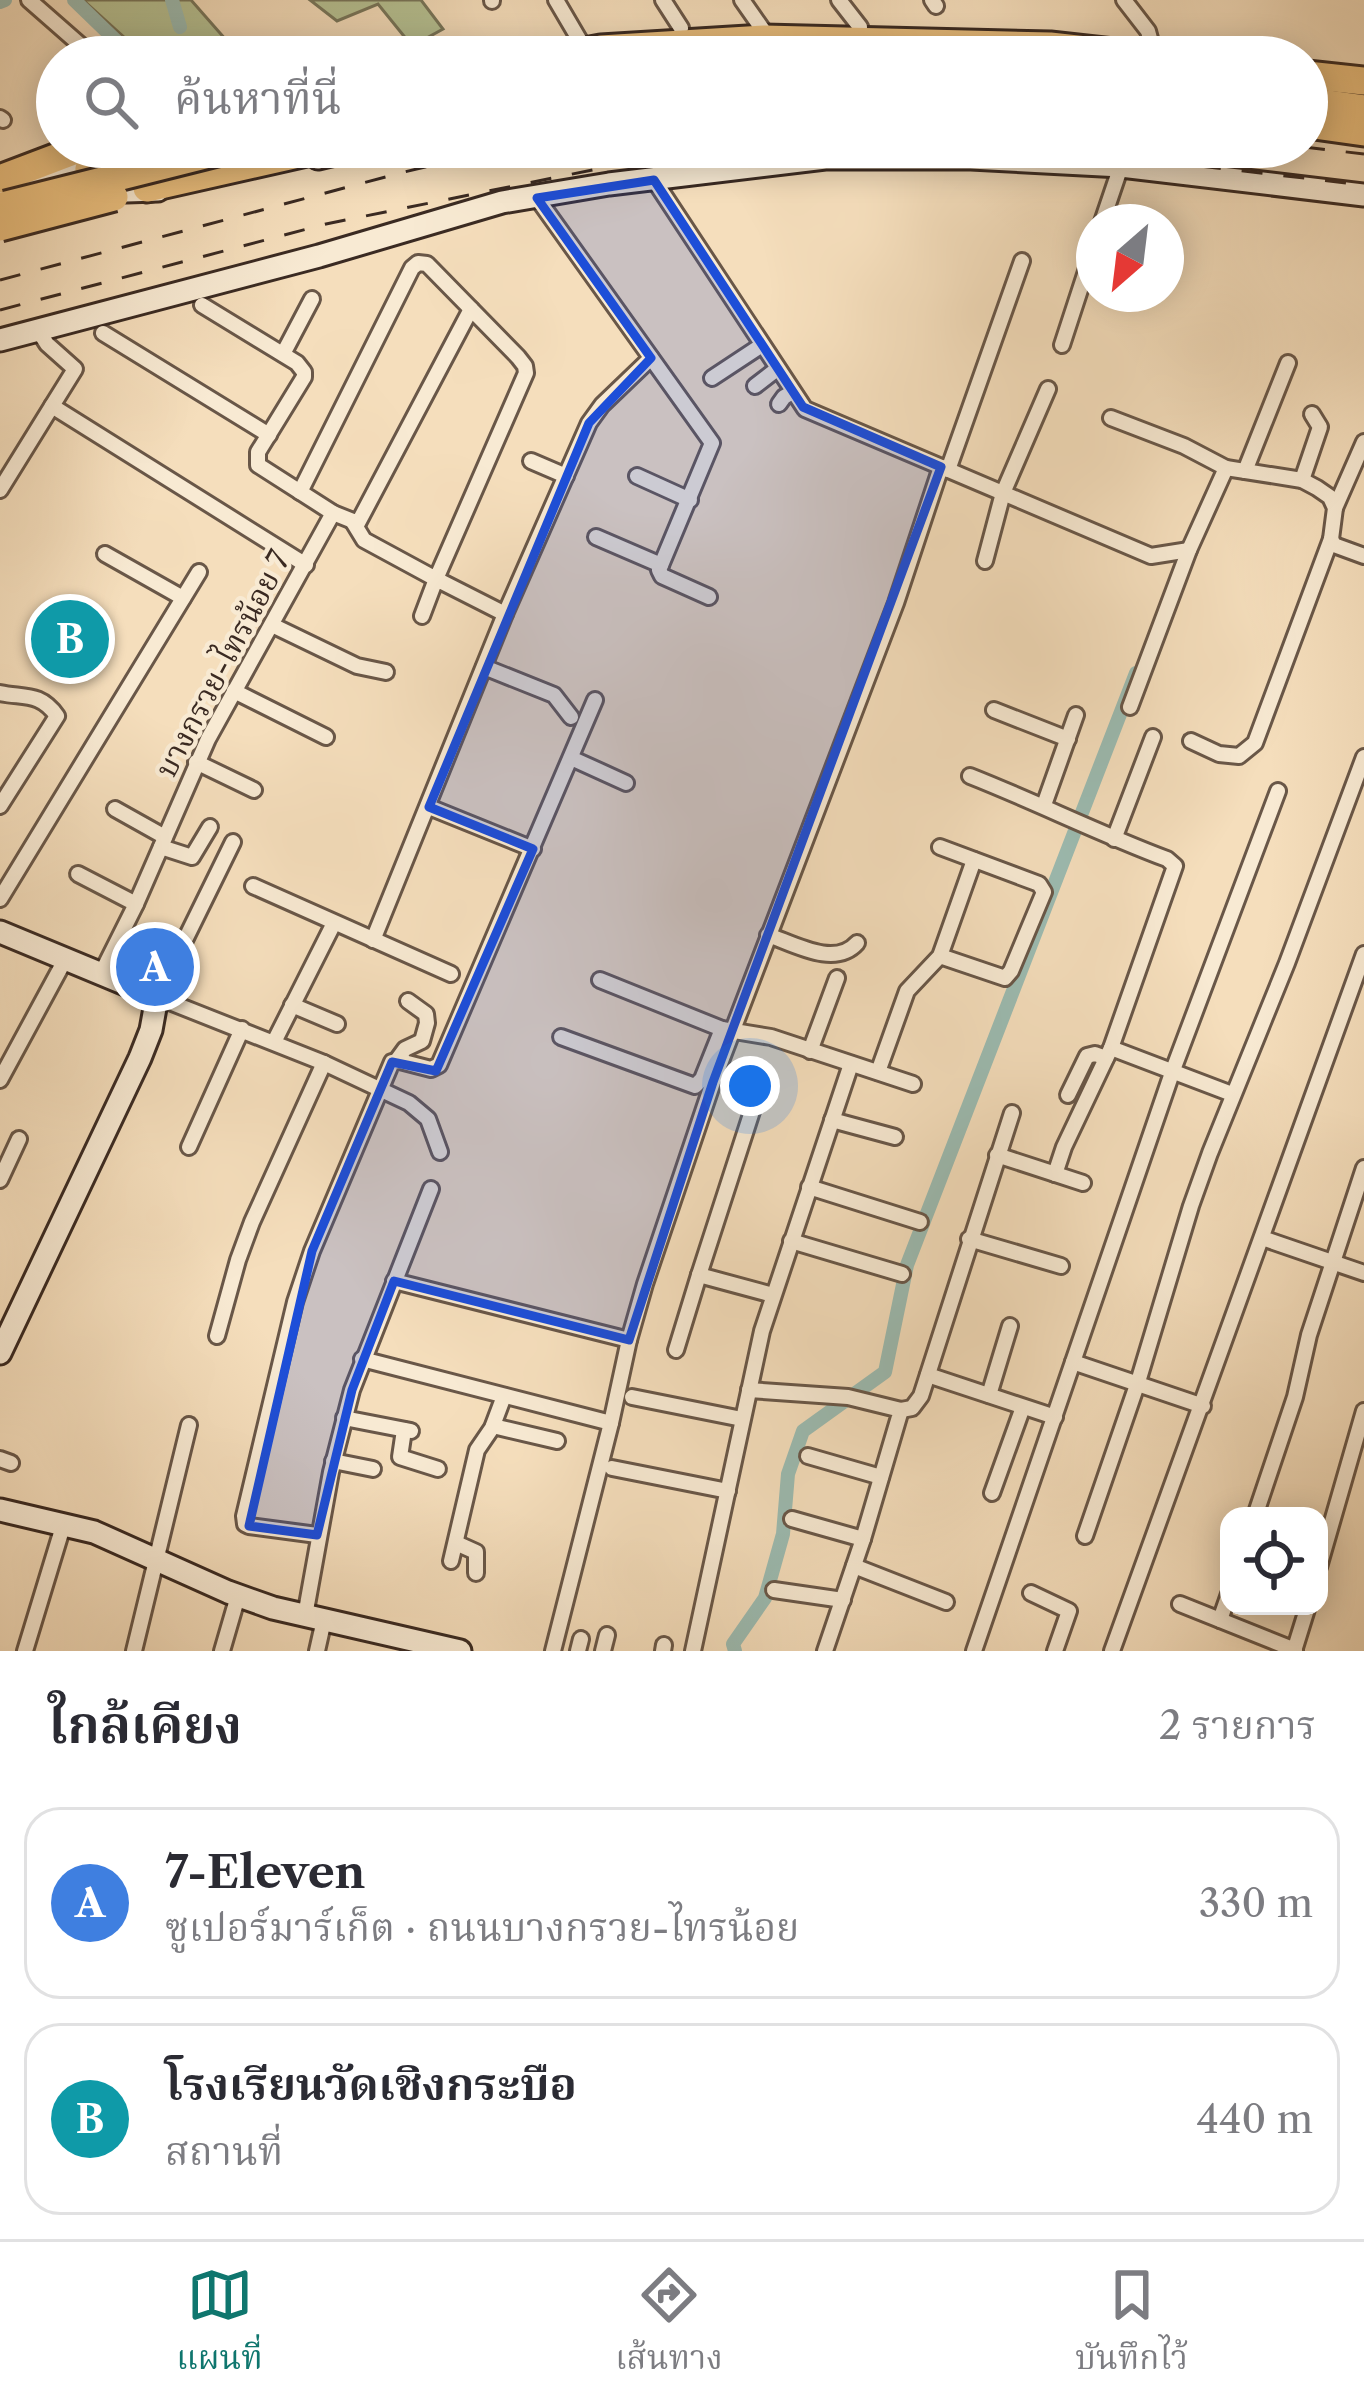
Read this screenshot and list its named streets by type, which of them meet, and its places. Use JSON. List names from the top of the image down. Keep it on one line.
{"streets":{"street":["บางกรวย-ไทรน้อย 7"]},"north":"bottom left","page":{"search":"ค้นหาที่นี่","pins":["B","A"],"heading":["ใกล้เคียง","2 รายการ"],"list":[{"mark":"A","name":"7-Eleven","note":"ซูเปอร์มาร์เก็ต · ถนนบางกรวย-ไทรน้อย","value":"330 m"},{"mark":"B","name":"โรงเรียนวัดเชิงกระบือ","note":"สถานที่","value":"440 m"}],"nav":["แผนที่","เส้นทาง","บันทึกไว้"]}}
